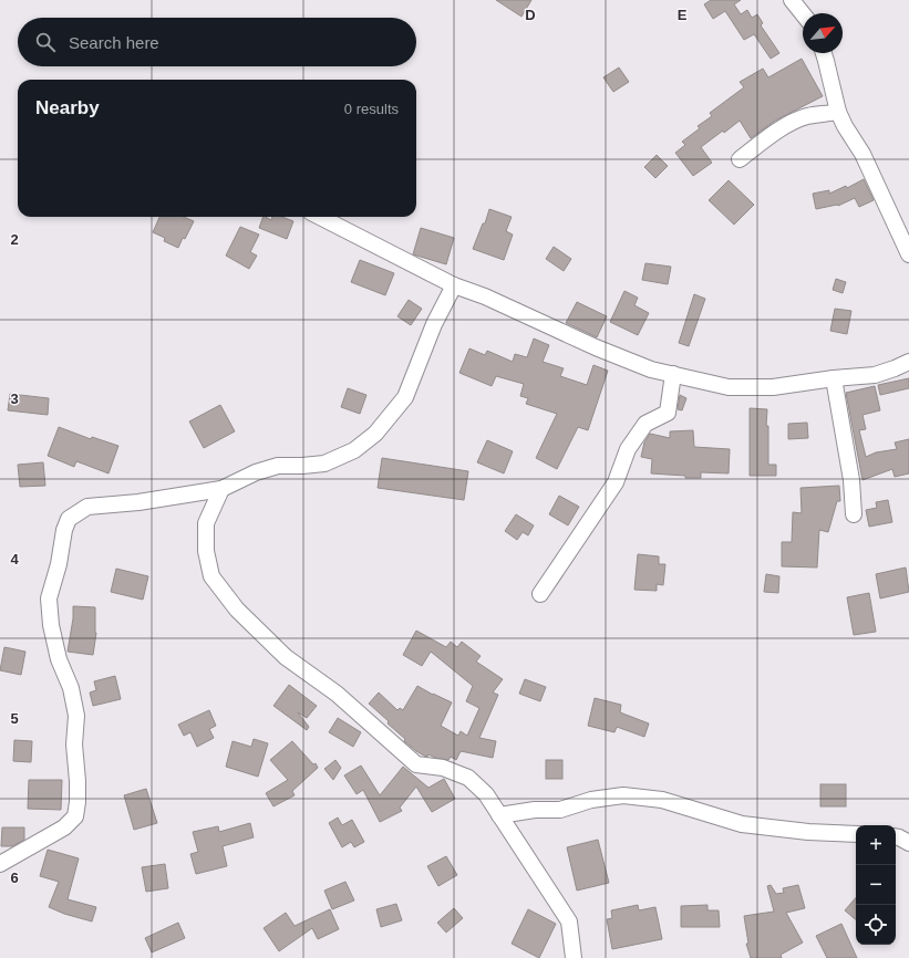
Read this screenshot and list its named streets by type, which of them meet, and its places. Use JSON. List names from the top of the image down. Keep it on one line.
{"north":"top right","page":{"search":"Search here","heading":["Nearby","0 results"],"map_buttons":["+","−"]},"grid":{"columns":["D","E"],"rows":["2","3","4","5","6"]}}
